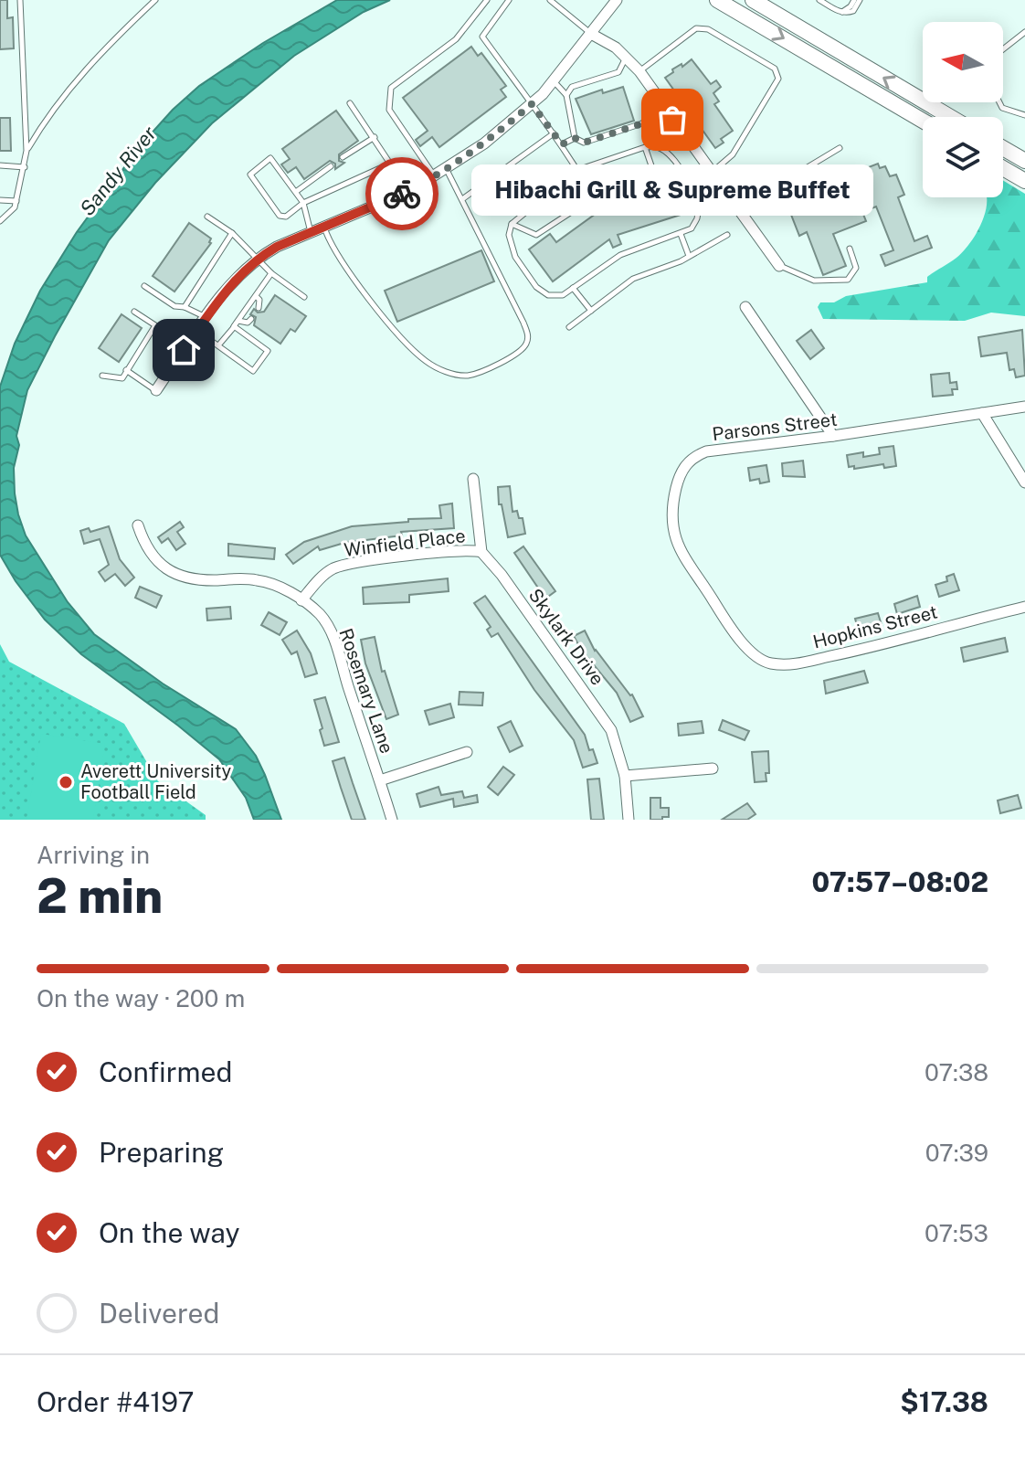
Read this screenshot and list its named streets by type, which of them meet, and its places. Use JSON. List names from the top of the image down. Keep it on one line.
{"streets":{"street":["Parsons Street","Winfield Place","Hopkins Street","Skylark Drive","Rosemary Lane"]},"crossings":[["Parsons Street","Hopkins Street"],["Winfield Place","Skylark Drive"],["Winfield Place","Rosemary Lane"]],"water":["Sandy River"],"places":["Hibachi Grill & Supreme Buffet","Averett University Football Field"],"north":"left","page":{"bubble":"Hibachi Grill & Supreme Buffet","heading":["2 min","Arriving in","07:57–08:02"],"panel":["Order #4197","$17.38"],"bar":"On the way · 200 m","list":[["Confirmed","07:38"],["Preparing","07:39"],["On the way","07:53"],"Delivered"]}}
